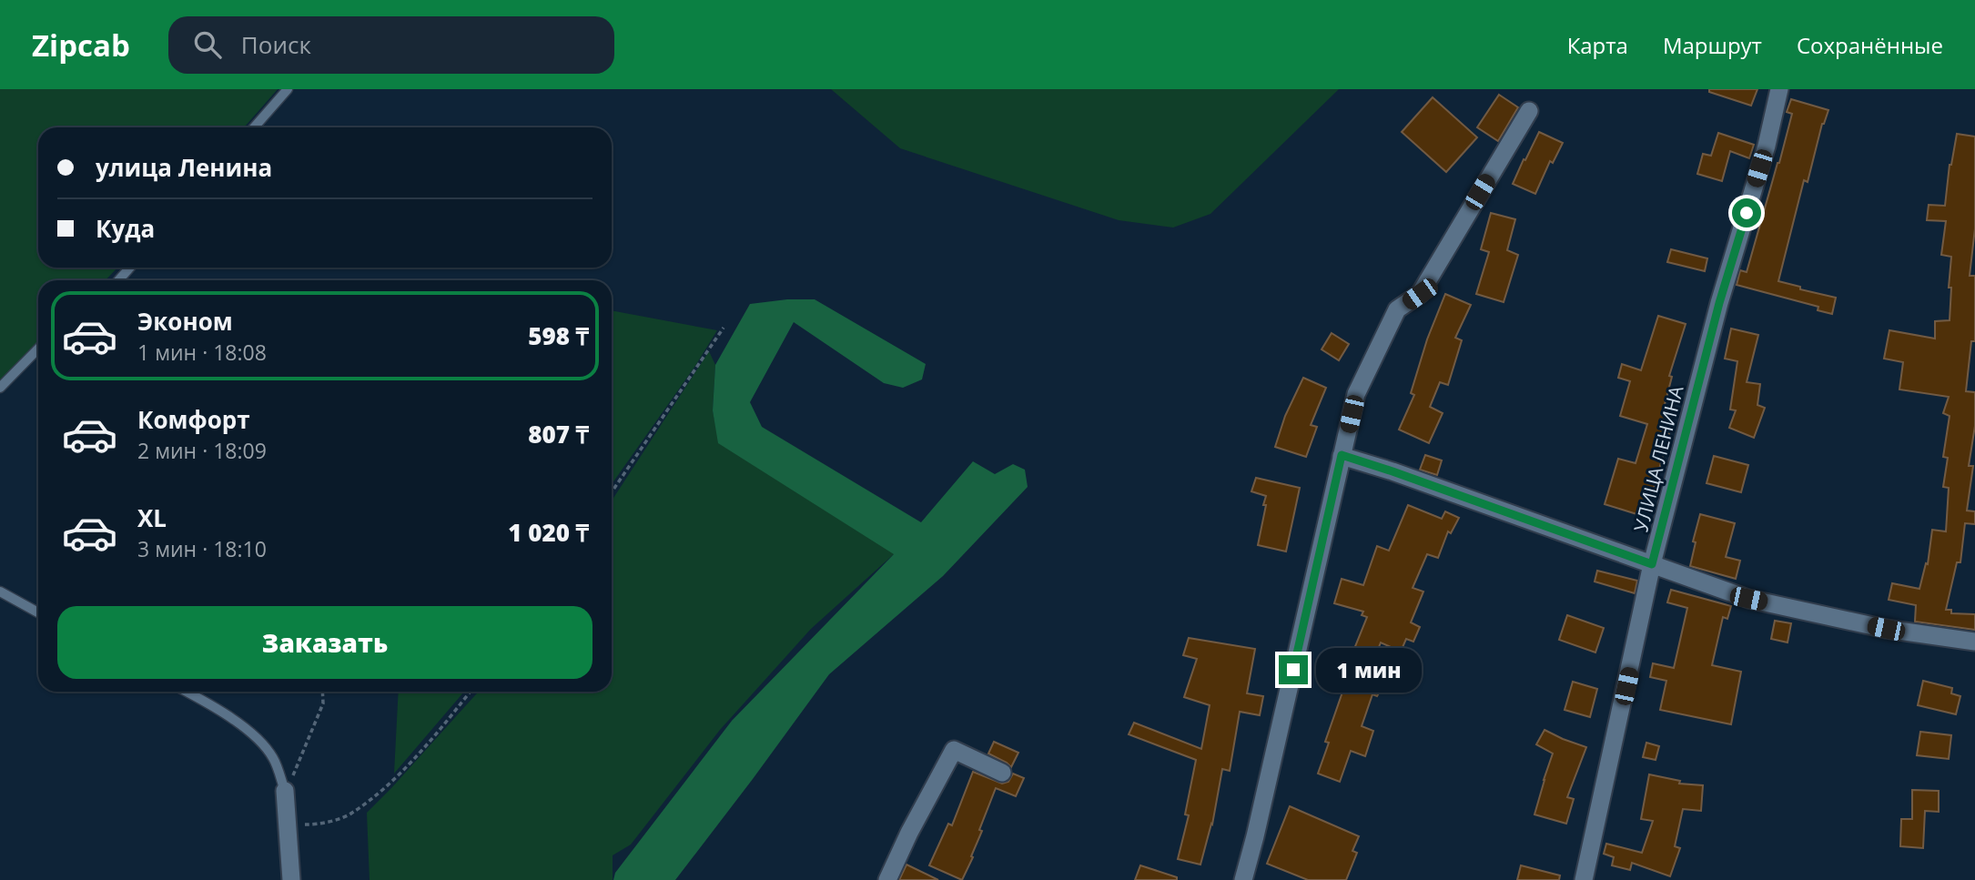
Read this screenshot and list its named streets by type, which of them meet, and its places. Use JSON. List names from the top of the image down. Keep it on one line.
{"streets":{"street":["УЛИЦА ЛЕНИНА"]},"page":{"header":"Zipcab","search":"Поиск","nav":["Карта","Маршрут","Сохранённые"],"banner":["улица Ленина","Куда"],"list":[{"name":"Эконом","note":"1 мин · 18:08","value":"598 ₸"},{"name":"Комфорт","note":"2 мин · 18:09","value":"807 ₸"},{"name":"XL","note":"3 мин · 18:10","value":"1 020 ₸"}],"buttons":"Заказать","bubble":"1 мин"}}
